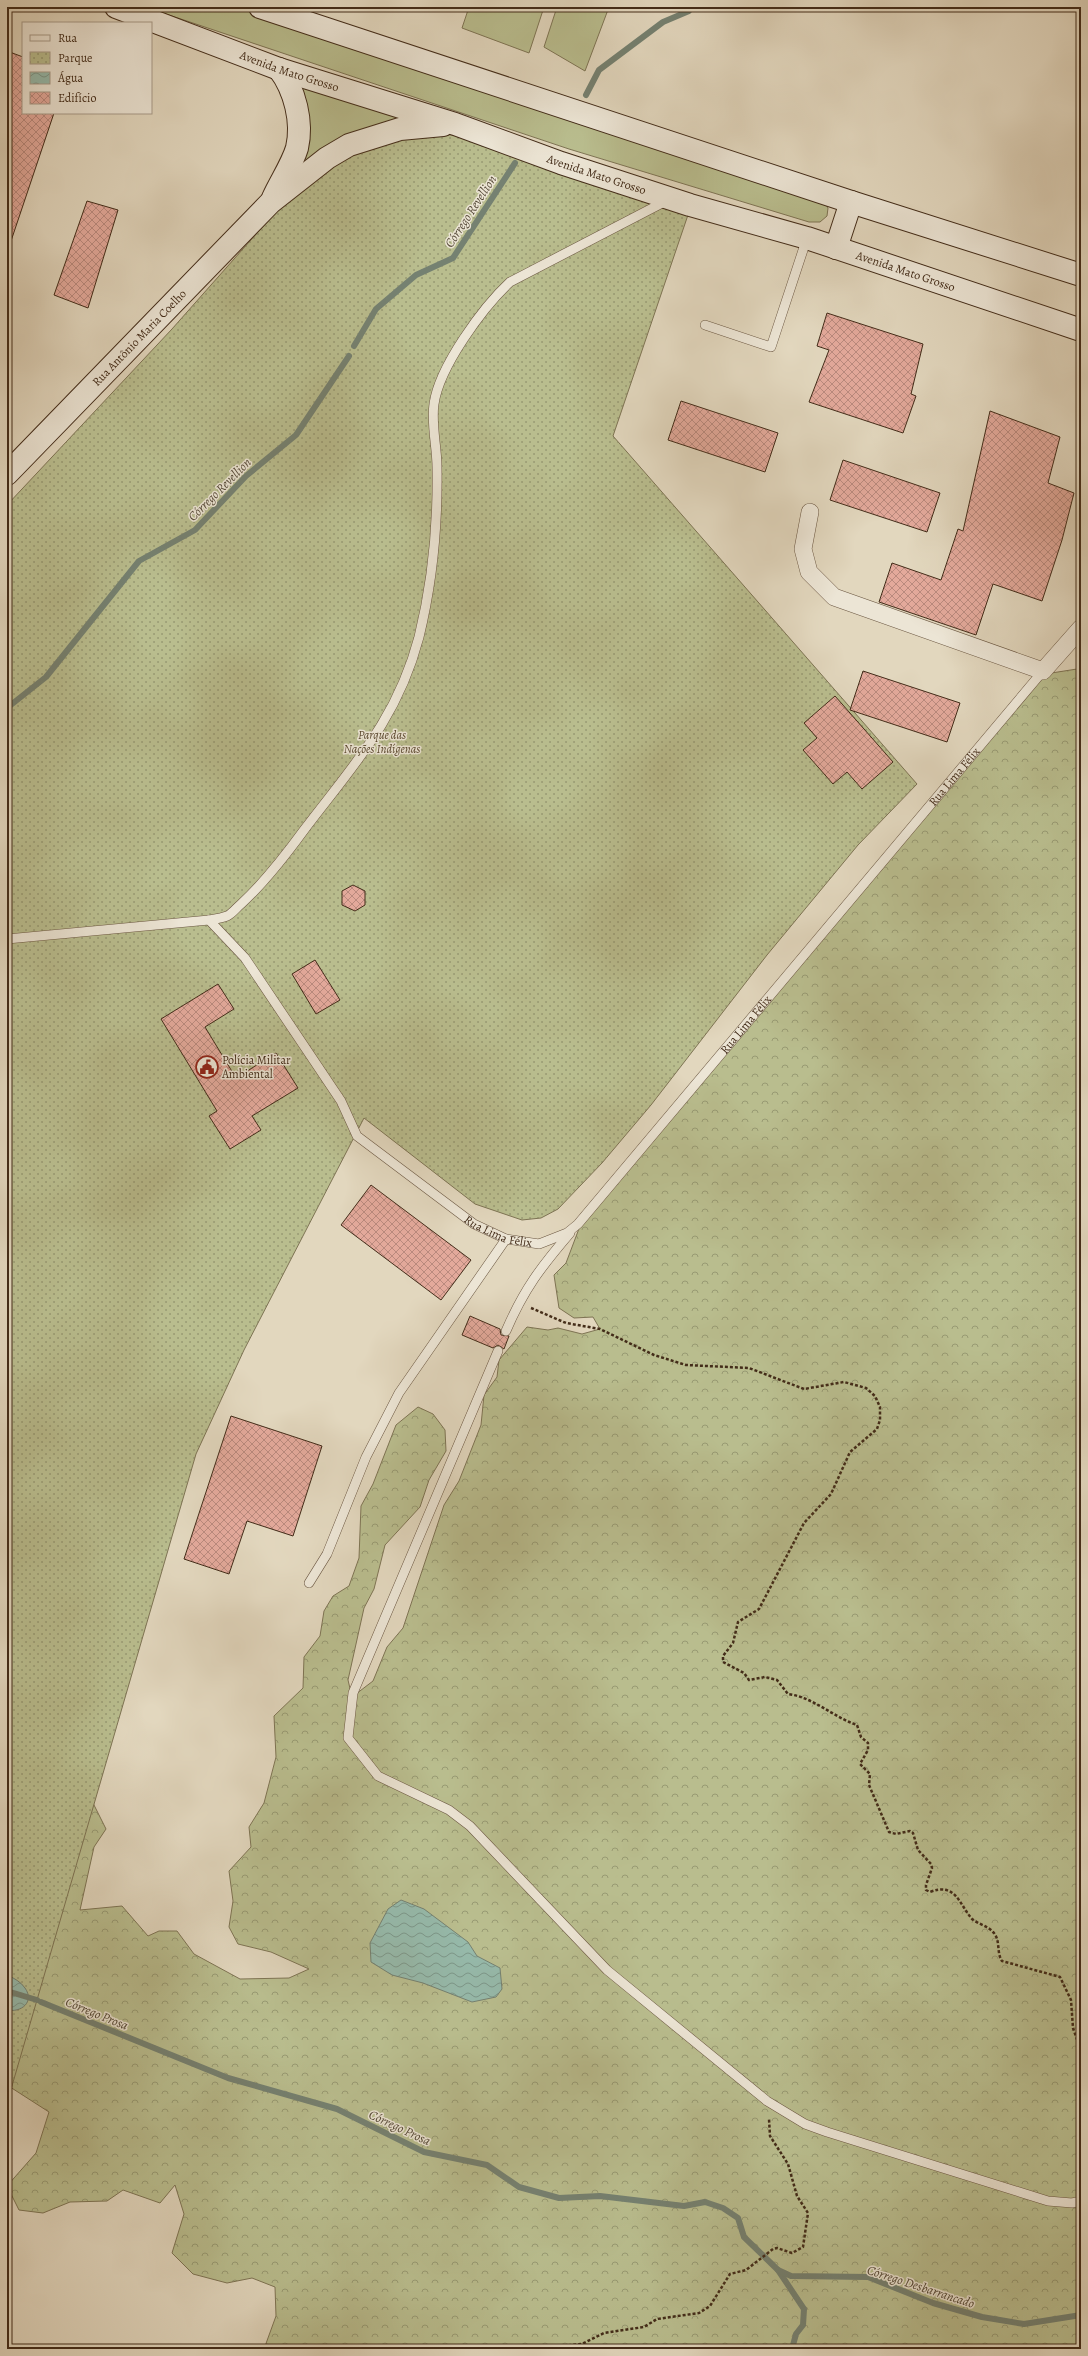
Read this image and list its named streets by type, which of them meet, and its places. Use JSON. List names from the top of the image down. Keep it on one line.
{"streets":{"main road":["Avenida Mato Grosso","Rua Antônio Maria Coelho"],"street":["Rua Lima Félix"]},"crossings":[["Avenida Mato Grosso","Rua Antônio Maria Coelho"]],"water":["Córrego Revellion","Córrego Prosa","Córrego Desbarrancado"],"parks":["Parque das Nações Indígenas"],"places":{"public building":["Polícia Militar Ambiental"]},"legend":["Rua","Parque","Água","Edifício"]}
